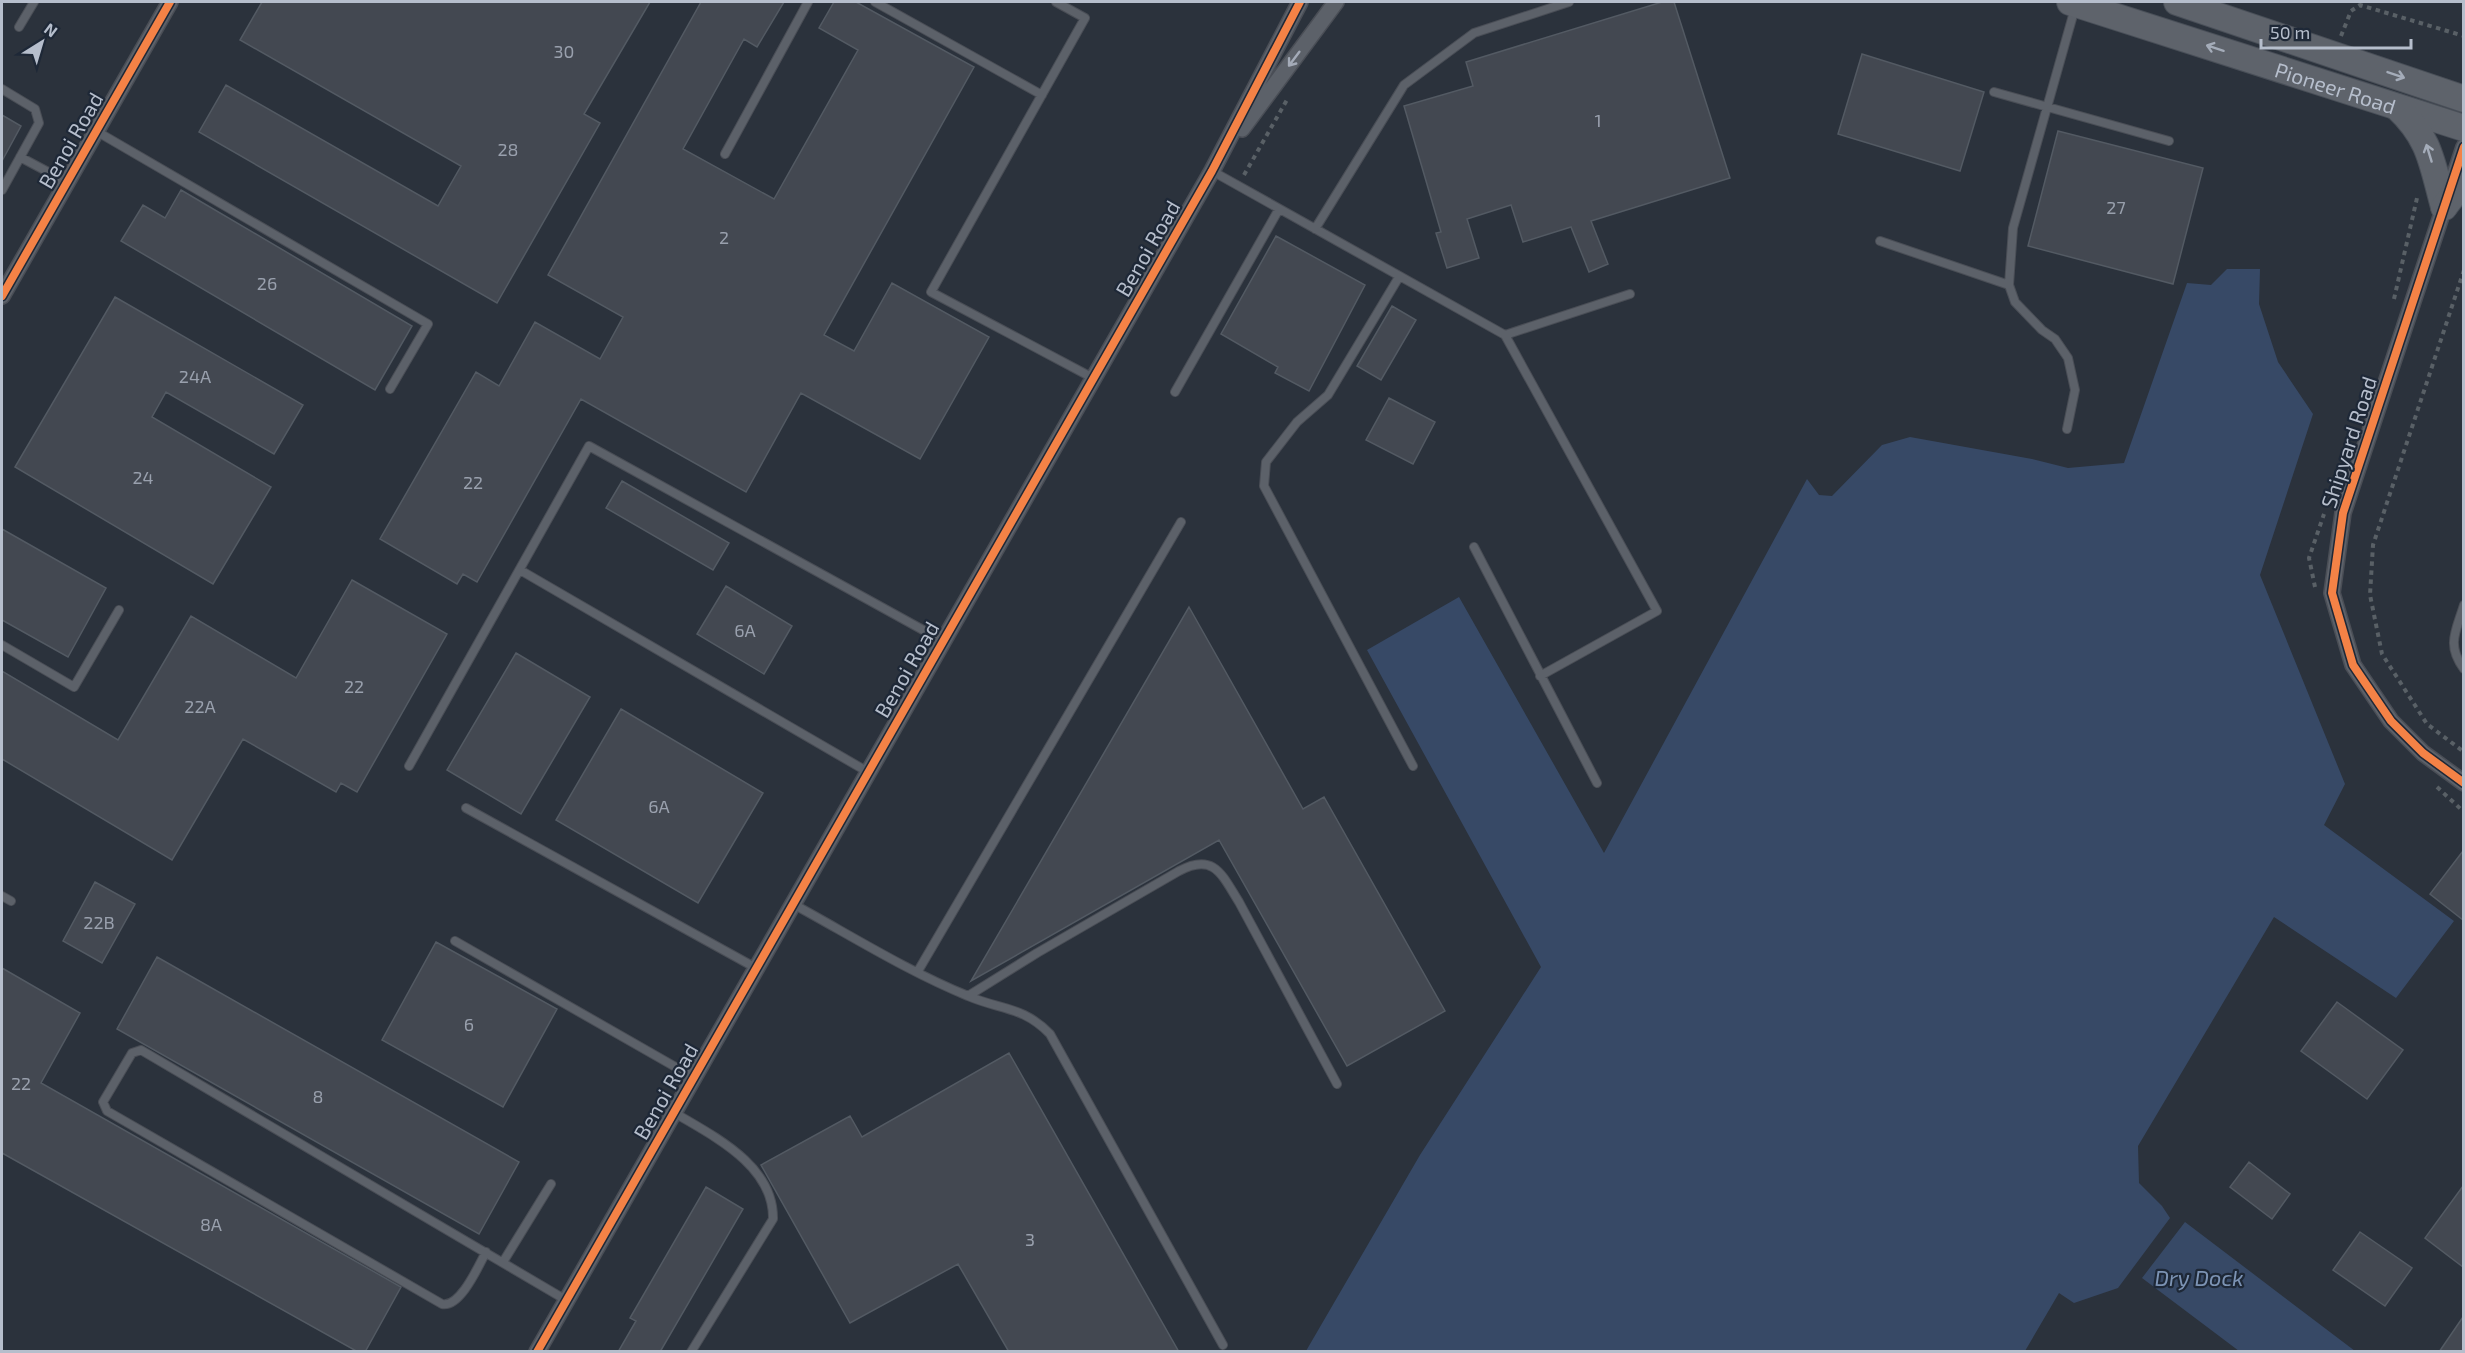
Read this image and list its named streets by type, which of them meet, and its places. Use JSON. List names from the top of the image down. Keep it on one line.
{"streets":{"main road":["Pioneer Road"],"street":["Benoi Road","Shipyard Road"]},"water":["Dry Dock"],"house_numbers":["30","1","28","27","2","26","24A","24","22","6A","22","22A","6A","22B","6","22","8","8A","3"],"scale_bar":"50 m","north":"top right"}
